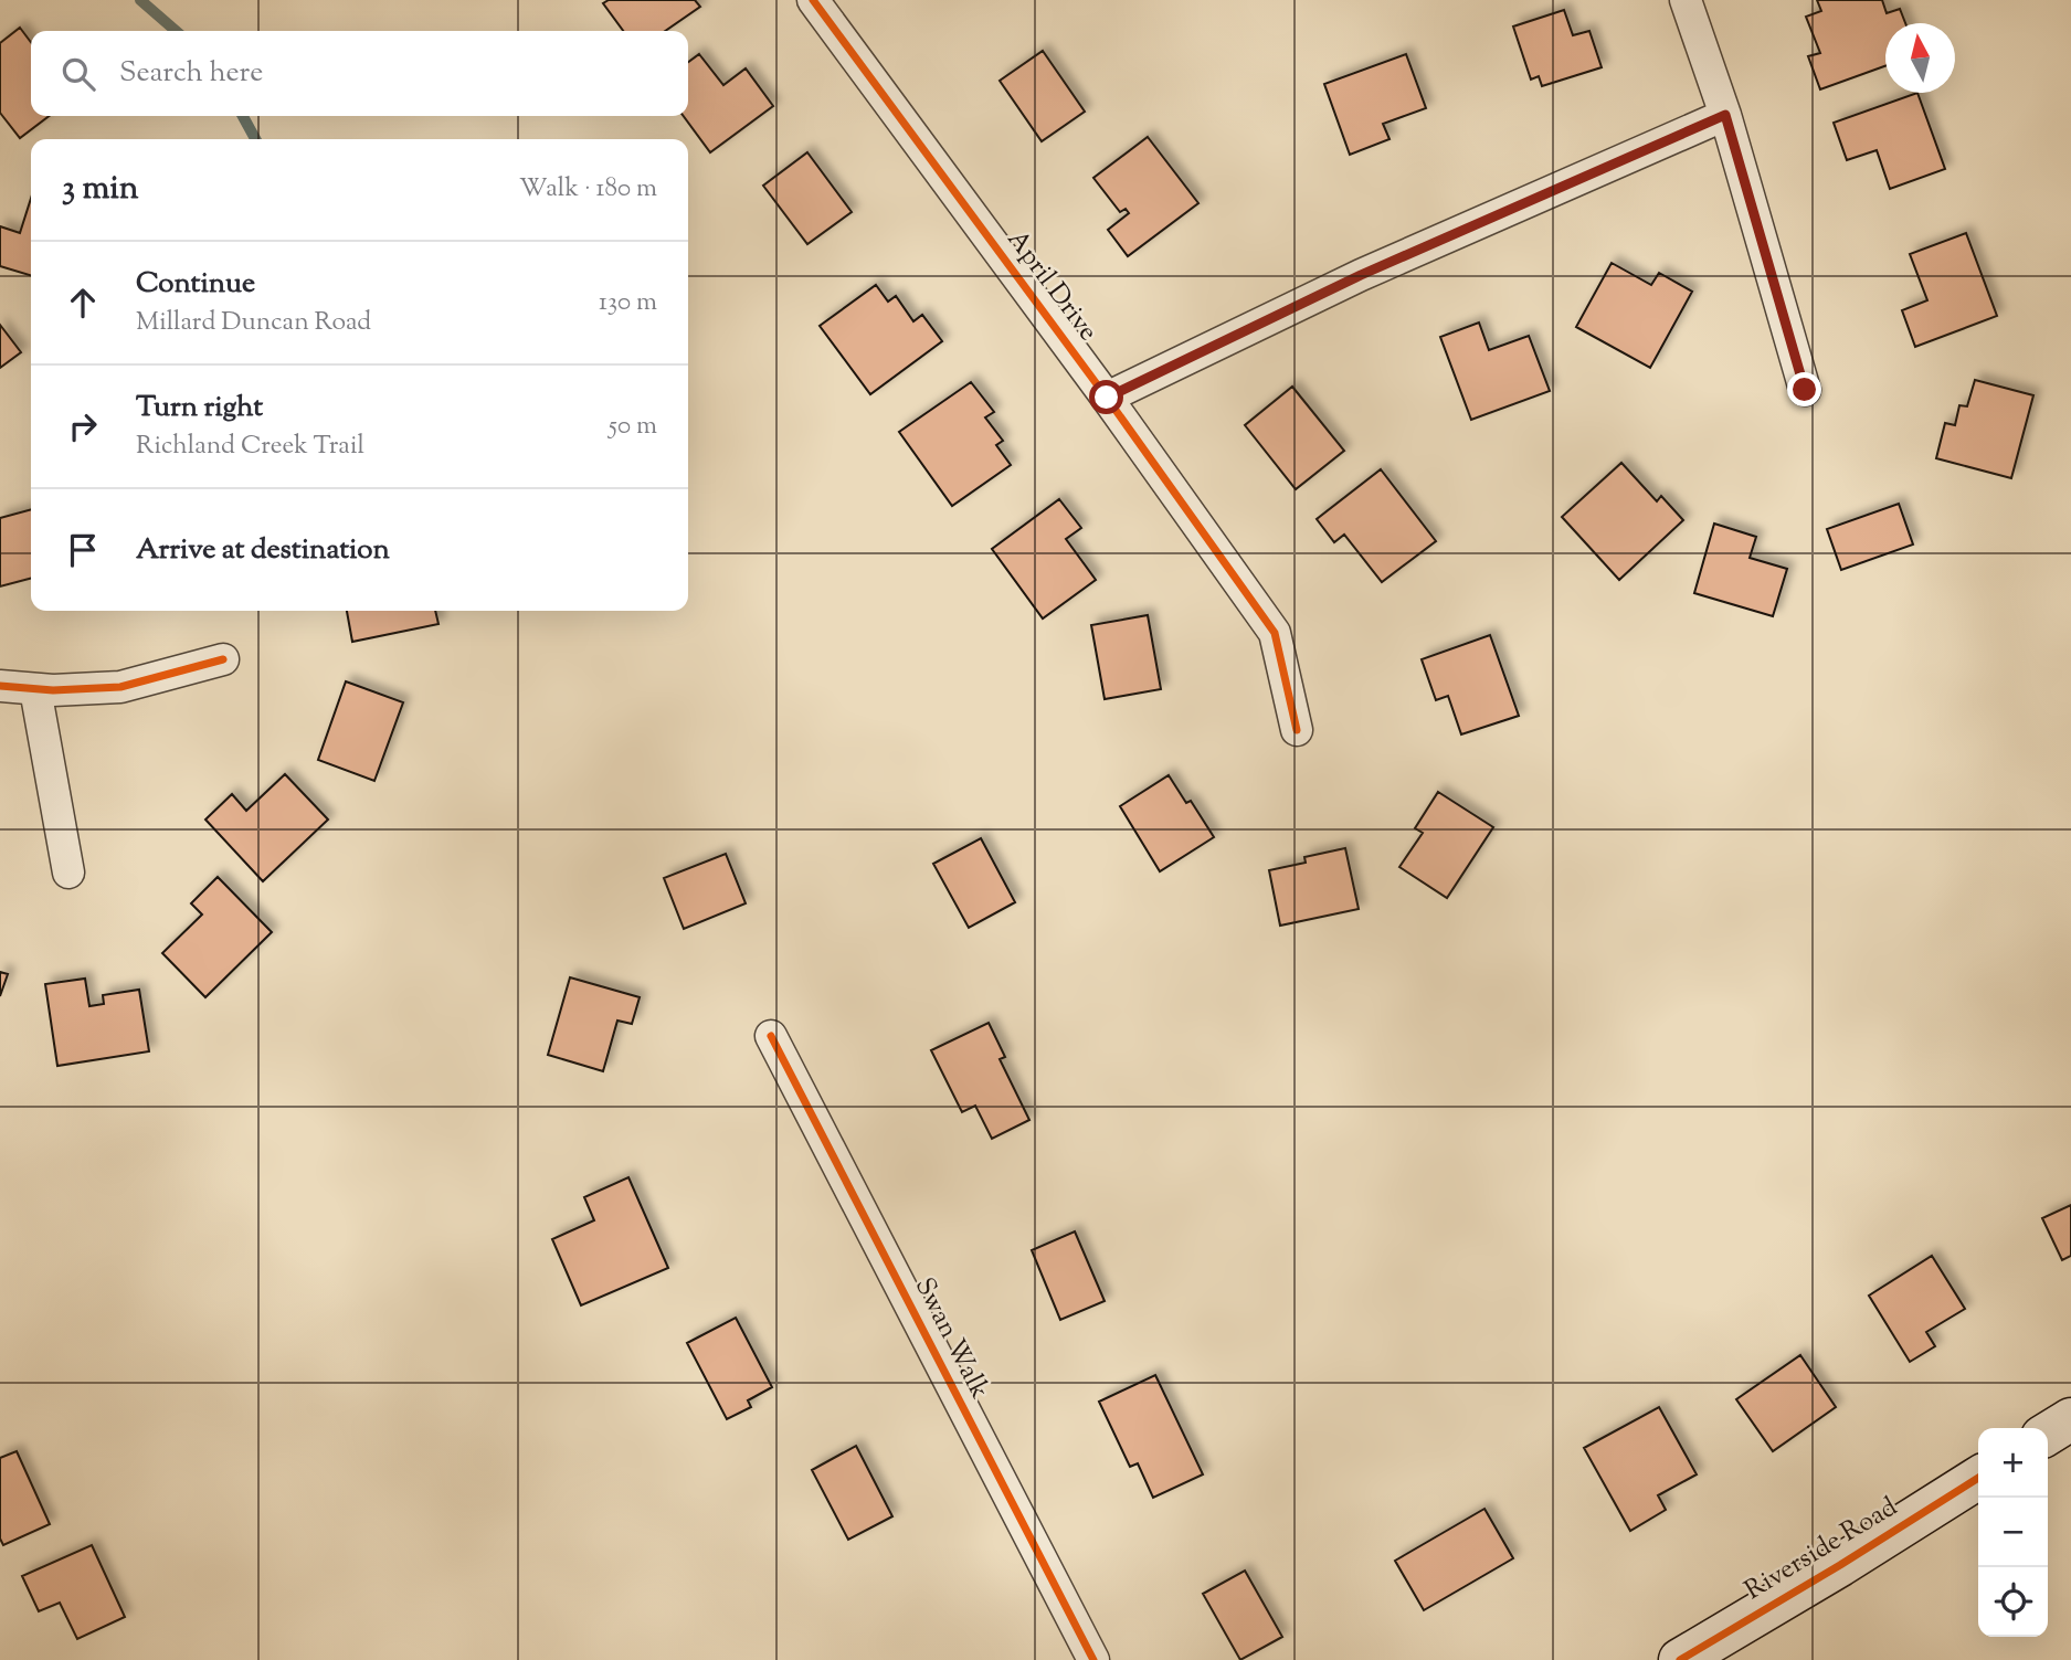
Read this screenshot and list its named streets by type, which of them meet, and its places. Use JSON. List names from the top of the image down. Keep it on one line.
{"streets":{"street":["April Drive","Swan Walk","Riverside Road"]},"north":"top","page":{"search":"Search here","heading":["3 min","Walk · 180 m"],"list":[["Continue","Millard Duncan Road","130 m"],["Turn right","Richland Creek Trail","50 m"],"Arrive at destination"],"map_buttons":["+","−"]}}
